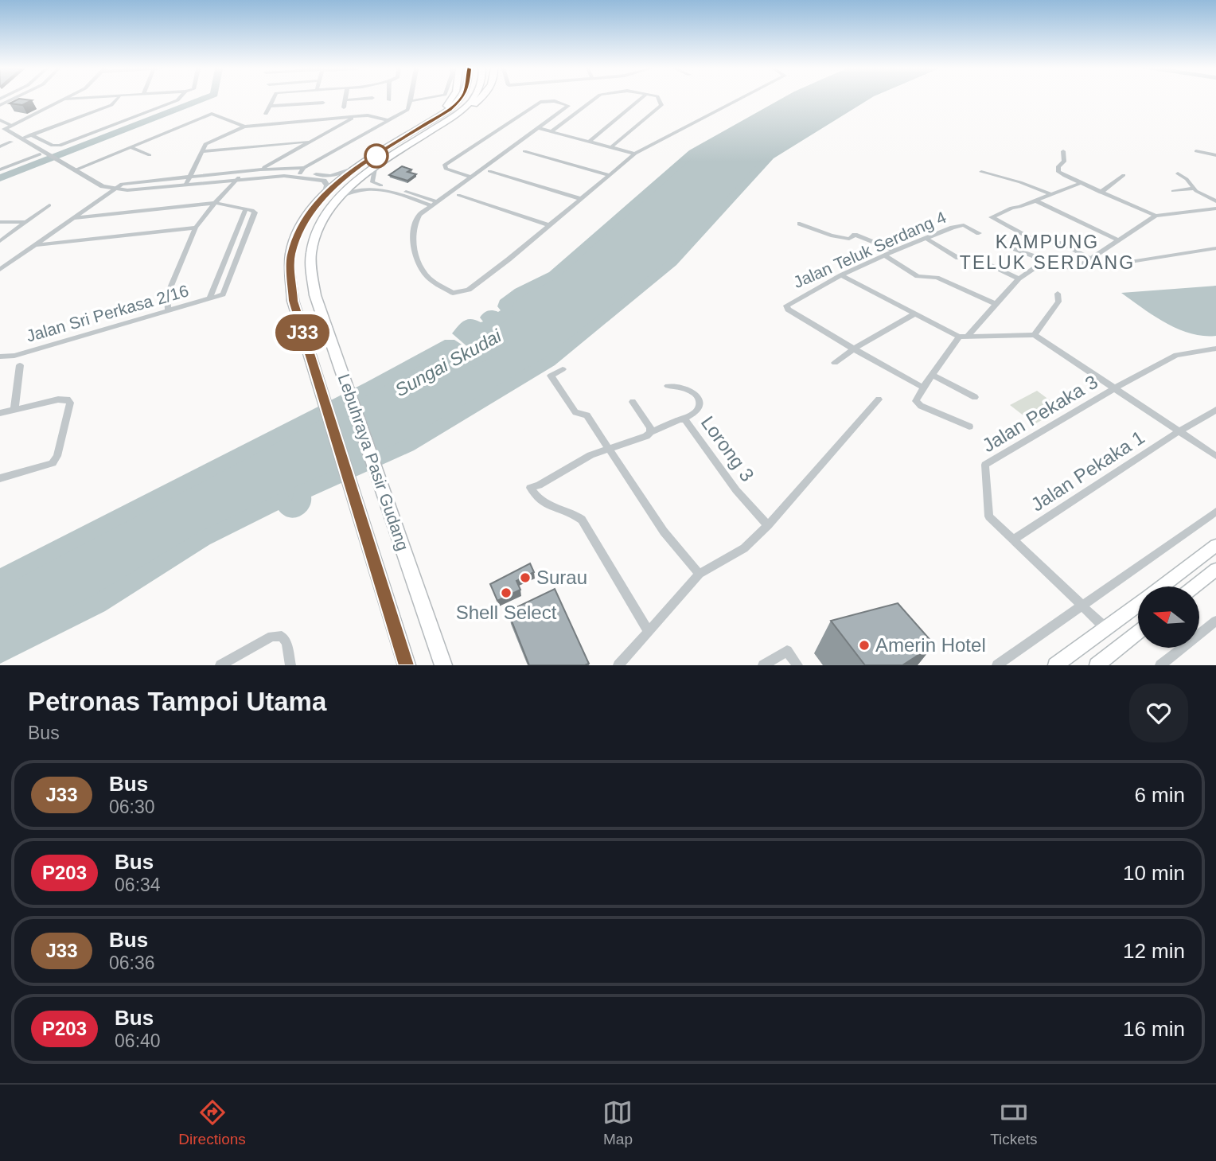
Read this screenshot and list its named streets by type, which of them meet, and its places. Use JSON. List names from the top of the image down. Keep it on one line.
{"streets":{"highway":["Lebuhraya Pasir Gudang"],"street":["Jalan Teluk Serdang 4","Jalan Sri Perkasa 2/16","Jalan Pekaka 3","Lorong 3","Jalan Pekaka 1"]},"crossings":[["Jalan Pekaka 3","Jalan Pekaka 1"]],"districts":["KAMPUNG TELUK SERDANG"],"water":["Sungai Skudai"],"places":["Surau","Shell Select","Amerin Hotel"],"lines":["bus line J33"],"north":"left","page":{"on_map":"J33","heading":["Petronas Tampoi Utama","Bus"],"list":[{"mark":"J33","name":"Bus","note":"06:30","value":"6 min"},{"mark":"P203","name":"Bus","note":"06:34","value":"10 min"},{"mark":"J33","name":"Bus","note":"06:36","value":"12 min"},{"mark":"P203","name":"Bus","note":"06:40","value":"16 min"}],"tabs":["Directions","Map","Tickets"]}}
